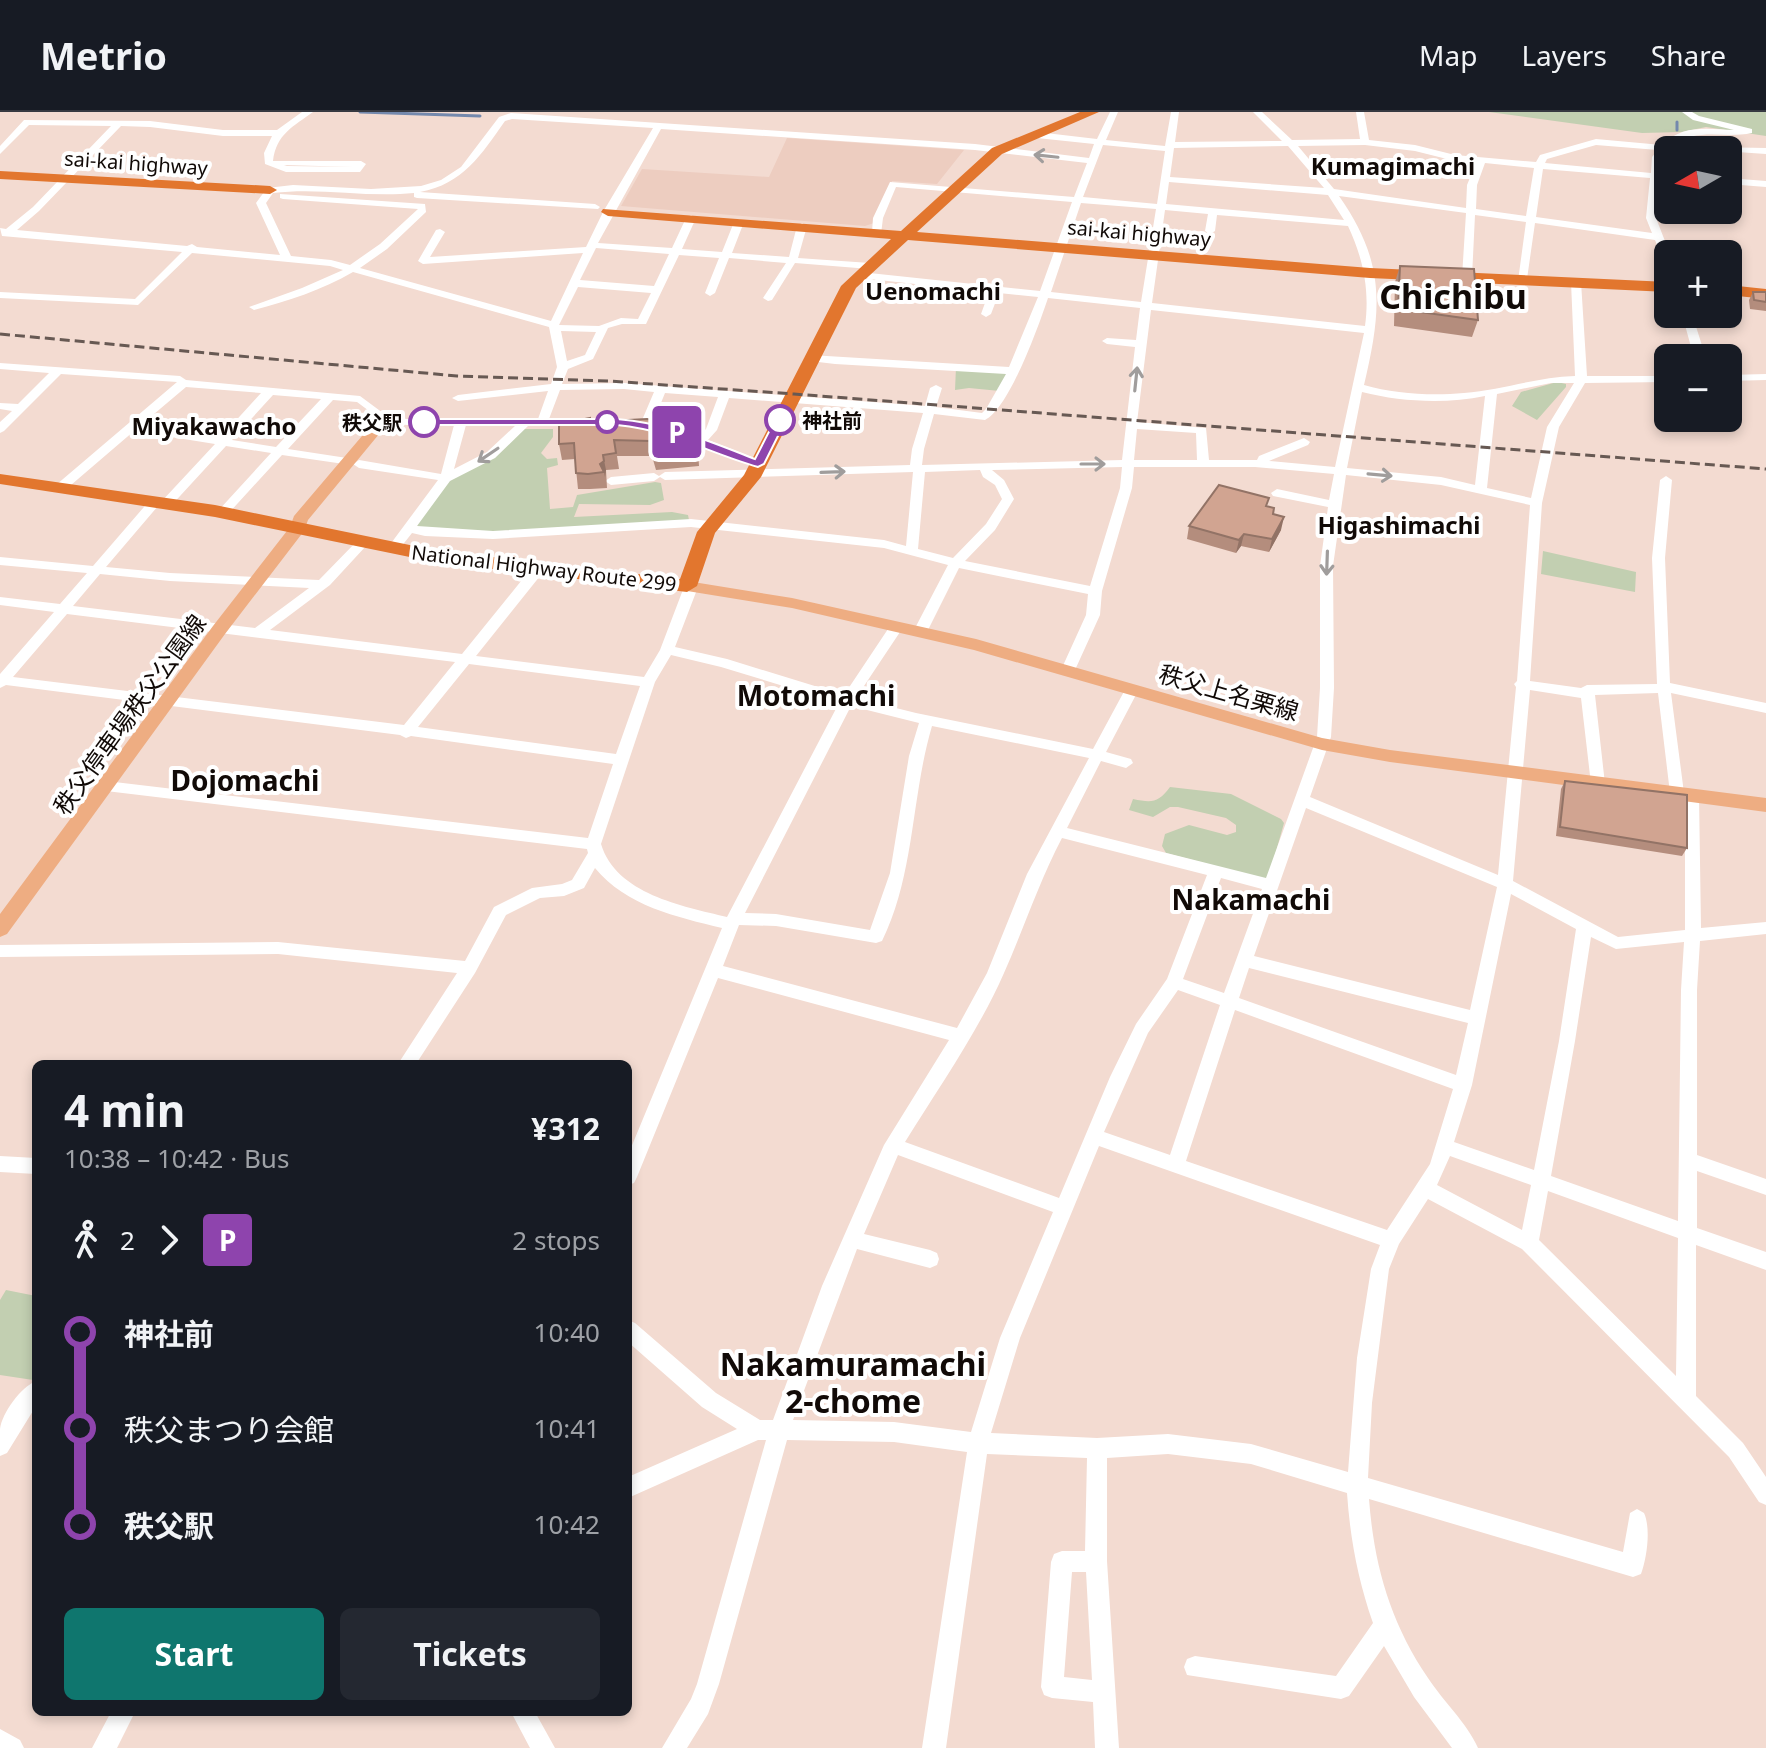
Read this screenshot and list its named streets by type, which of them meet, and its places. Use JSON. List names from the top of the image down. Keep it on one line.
{"streets":{"highway":["sai-kai highway","National Highway Route 299"],"main road":["秩父上名栗線","秩父停車場秩父公園線"]},"crossings":[["sai-kai highway","National Highway Route 299"],["National Highway Route 299","秩父上名栗線"],["National Highway Route 299","秩父停車場秩父公園線"]],"districts":["Kumagimachi","Uenomachi","Chichibu","Miyakawacho","Higashimachi","Motomachi","Dojomachi","Nakamachi","Nakamuramachi 2-chome"],"places":["神社前","秩父駅"],"lines":["bus line P"],"north":"left","page":{"header":"Metrio","nav":["Map","Layers","Share"],"on_map":"P","map_buttons":["+","−"],"heading":["4 min","10:38 – 10:42 · Bus","¥312"],"legs":["2","P","2 stops"],"list":[{"name":"神社前","value":"10:40"},{"name":"秩父まつり会館","value":"10:41"},{"name":"秩父駅","value":"10:42"}],"buttons":["Start","Tickets"]}}
